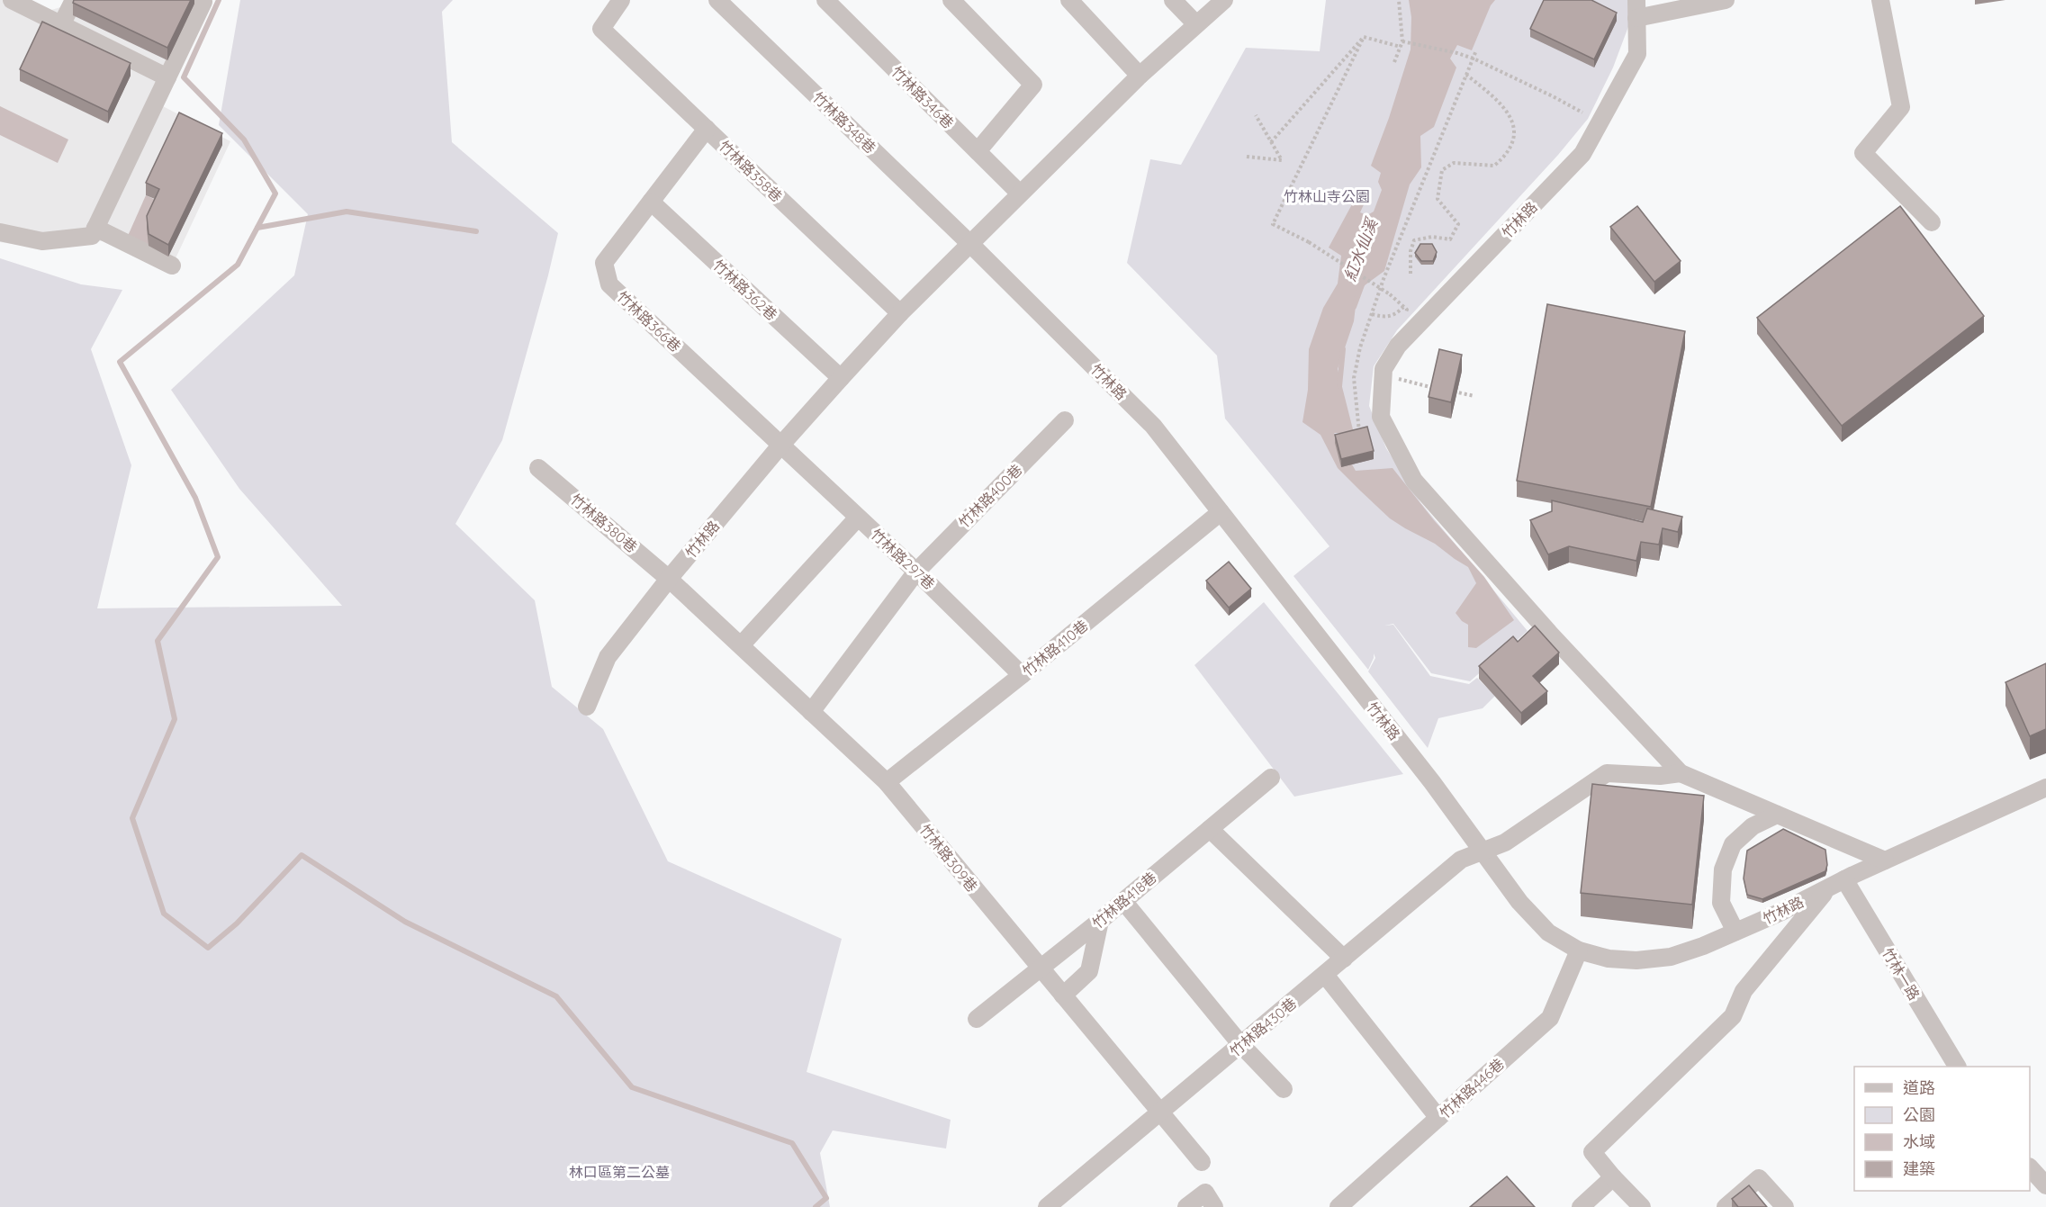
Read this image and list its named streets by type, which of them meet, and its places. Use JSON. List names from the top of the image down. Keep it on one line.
{"streets":{"street":["竹林路346巷","竹林路348巷","竹林路358巷","竹林路","竹林路362巷","竹林路366巷","竹林路400巷","竹林路380巷","竹林路297巷","竹林路410巷","竹林路309巷","竹林路418巷","竹林一路","竹林路430巷","竹林路446巷"]},"crossings":[["竹林路346巷","竹林路"],["竹林路348巷","竹林路"],["竹林路358巷","竹林路"],["竹林路358巷","竹林路366巷"],["竹林路","竹林路362巷"],["竹林路","竹林路366巷"],["竹林路","竹林路380巷"],["竹林路","竹林路297巷"],["竹林路","竹林路410巷"],["竹林路","竹林路309巷"],["竹林路","竹林一路"],["竹林路","竹林路430巷"],["竹林路","竹林路446巷"],["竹林路362巷","竹林路366巷"],["竹林路366巷","竹林路297巷"],["竹林路400巷","竹林路297巷"],["竹林路400巷","竹林路309巷"],["竹林路380巷","竹林路309巷"],["竹林路297巷","竹林路410巷"],["竹林路410巷","竹林路309巷"],["竹林路309巷","竹林路418巷"],["竹林路309巷","竹林路430巷"]],"water":["紅水仙溪"],"parks":["竹林山寺公園","林口區第二公墓"],"legend":["道路","公園","水域","建築"]}
